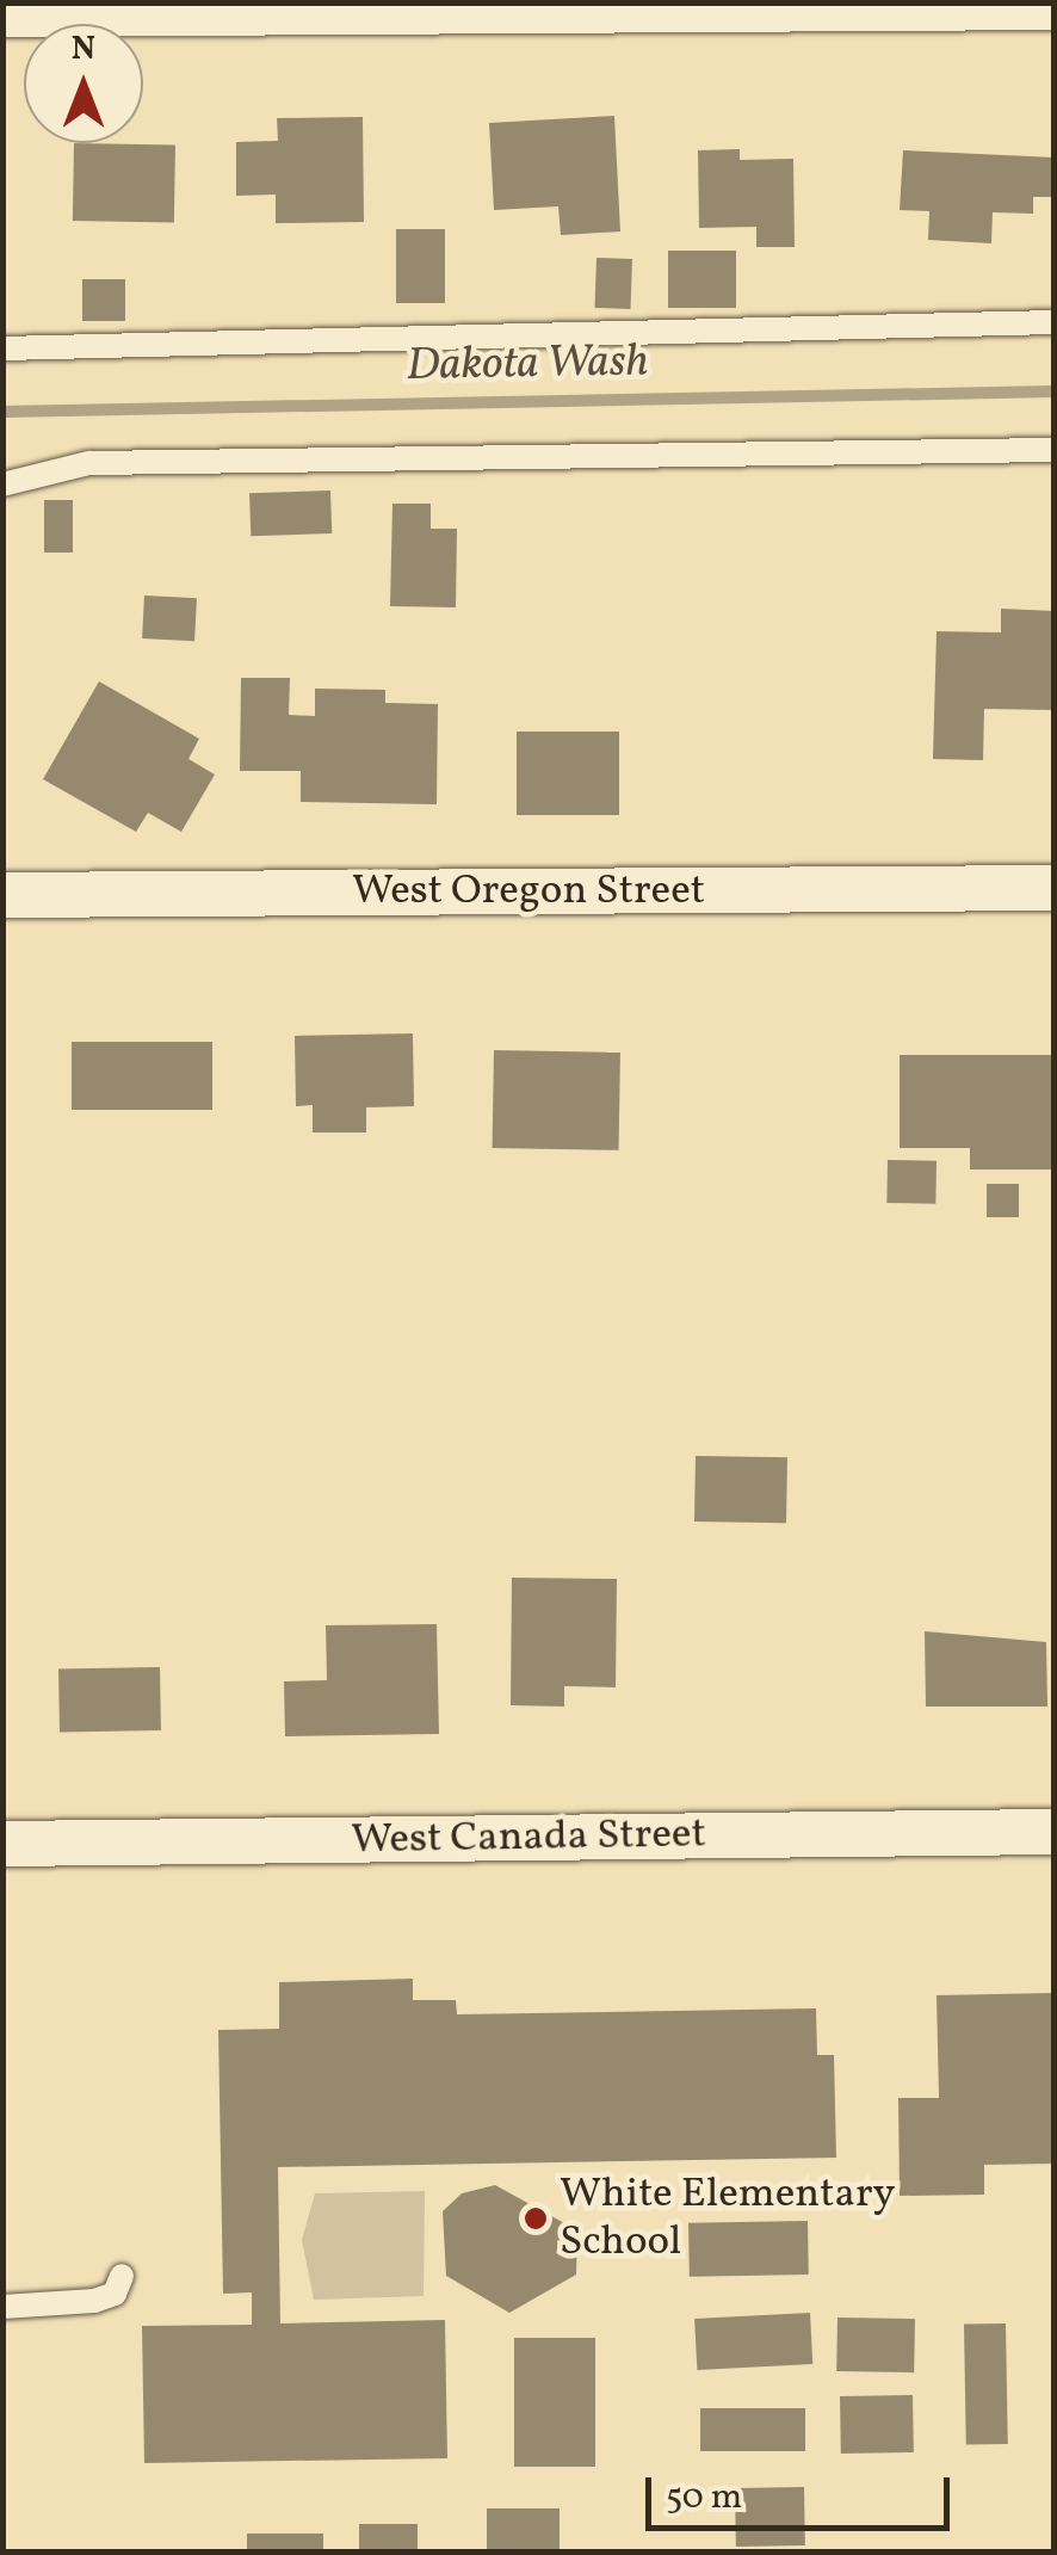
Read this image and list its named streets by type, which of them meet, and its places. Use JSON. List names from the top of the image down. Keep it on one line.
{"streets":{"street":["West Oregon Street","West Canada Street"]},"water":["Dakota Wash"],"places":["White Elementary School"],"scale_bar":"50 m","north":"top"}
